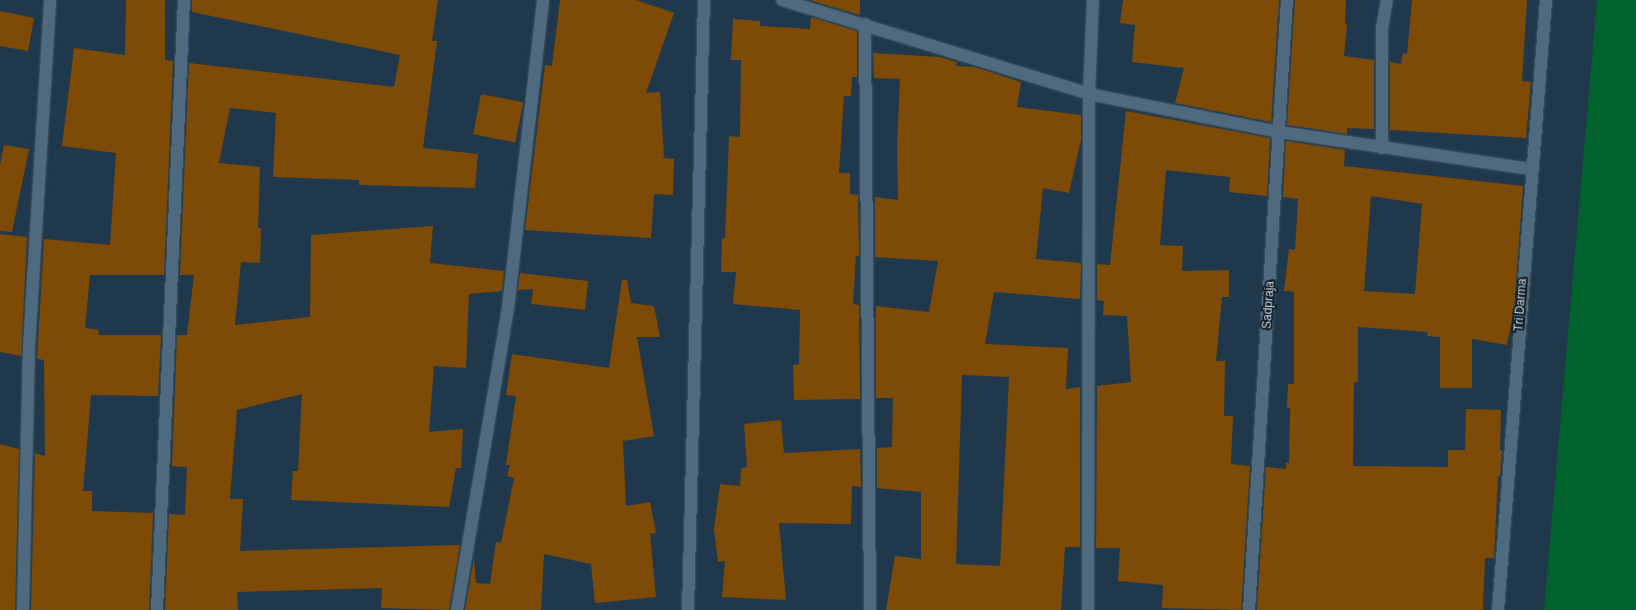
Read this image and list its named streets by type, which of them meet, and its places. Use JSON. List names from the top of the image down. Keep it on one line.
{"streets":{"street":["Sadpraja","Tri Darma"]}}
